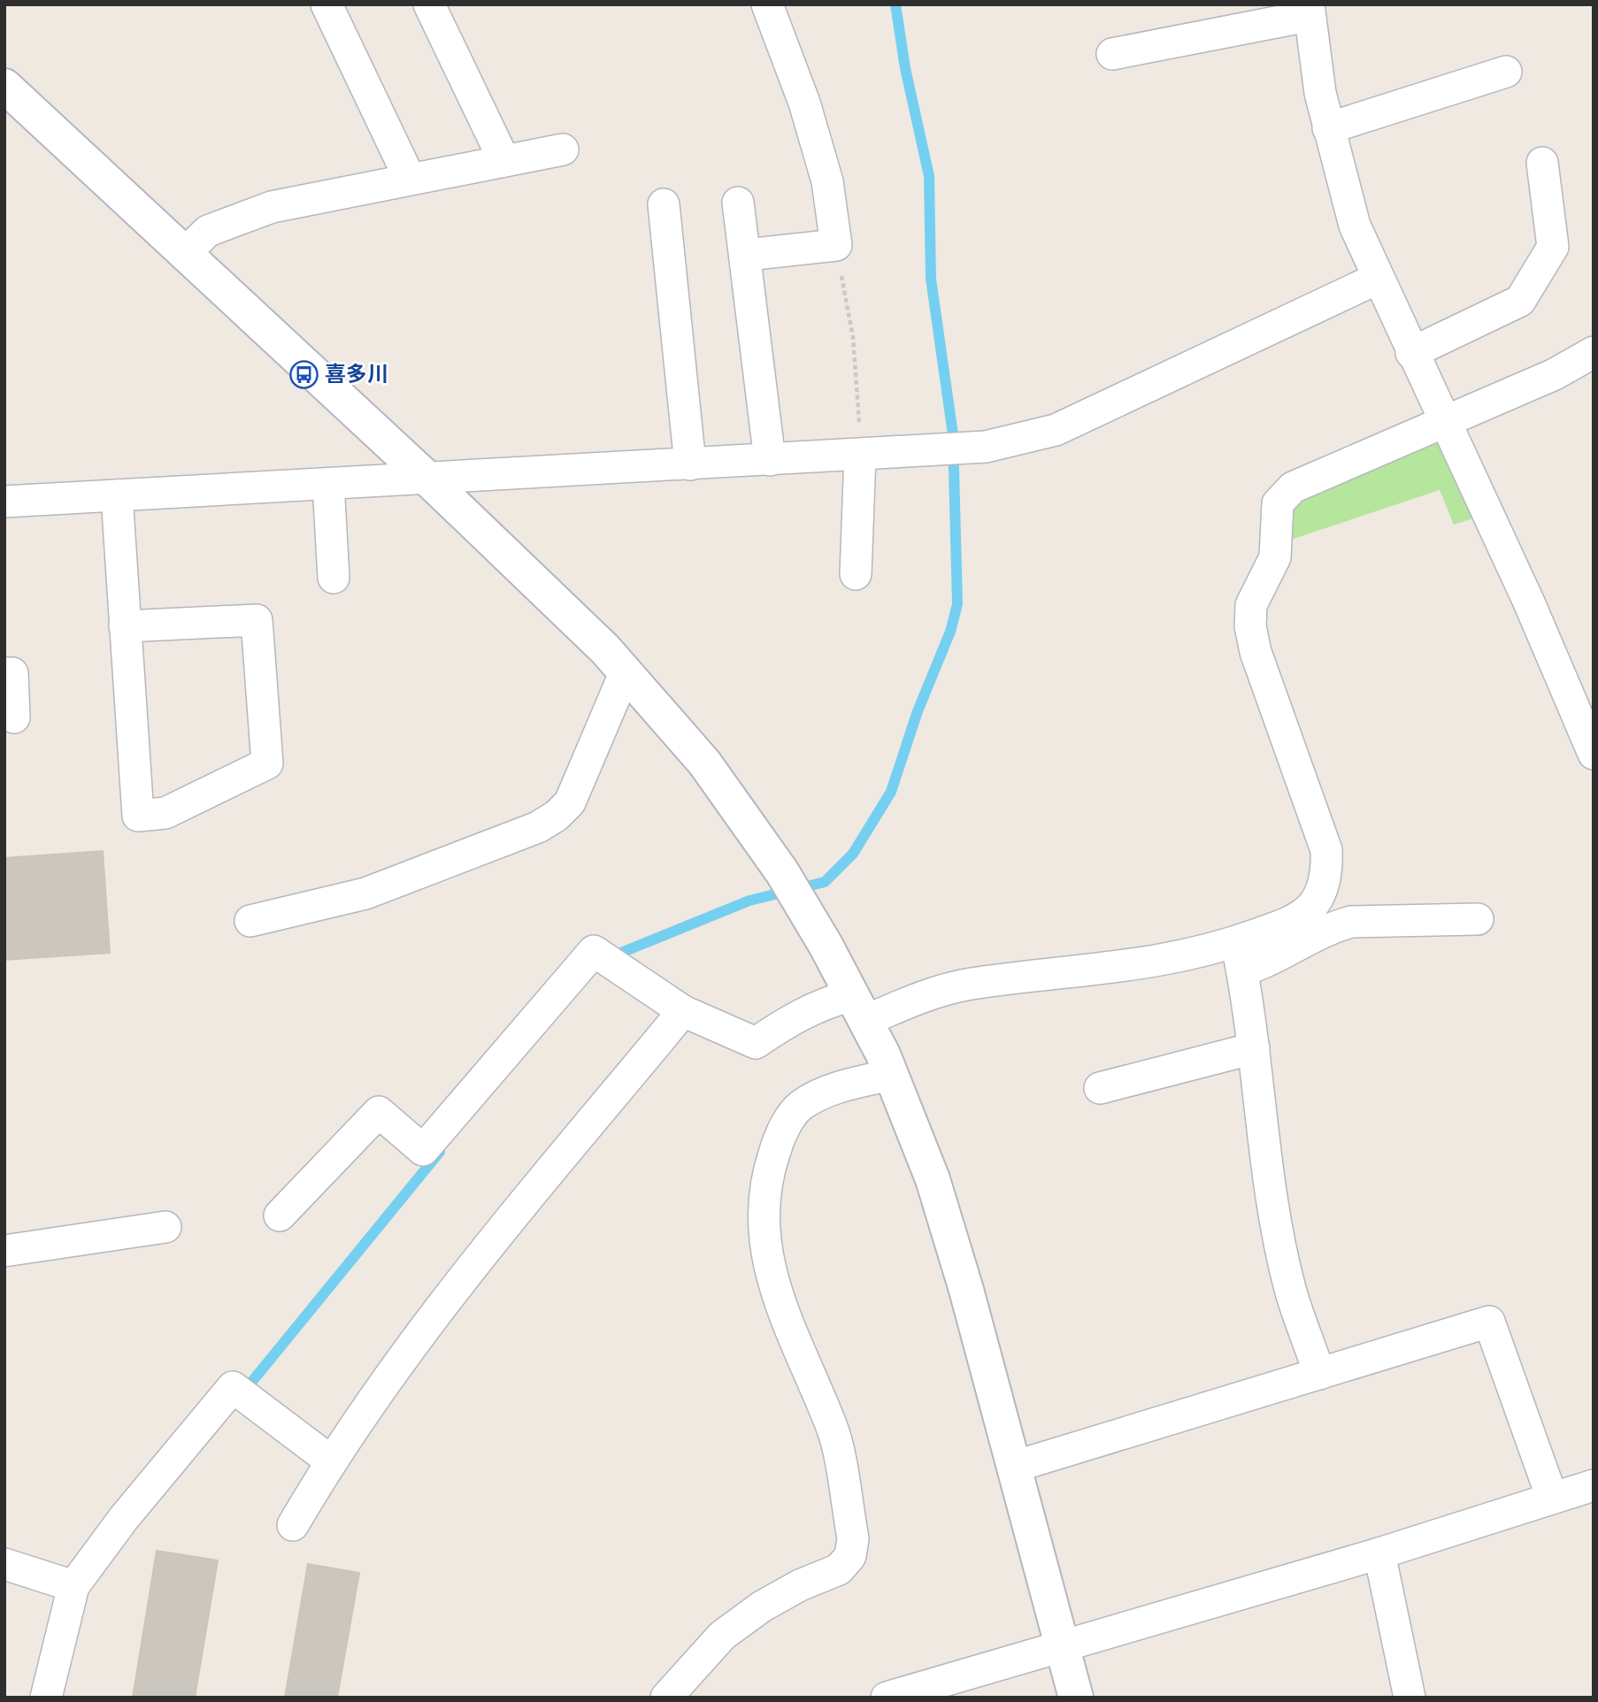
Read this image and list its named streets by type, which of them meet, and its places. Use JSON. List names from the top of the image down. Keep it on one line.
{"places":{"bus stop":["喜多川"]}}
